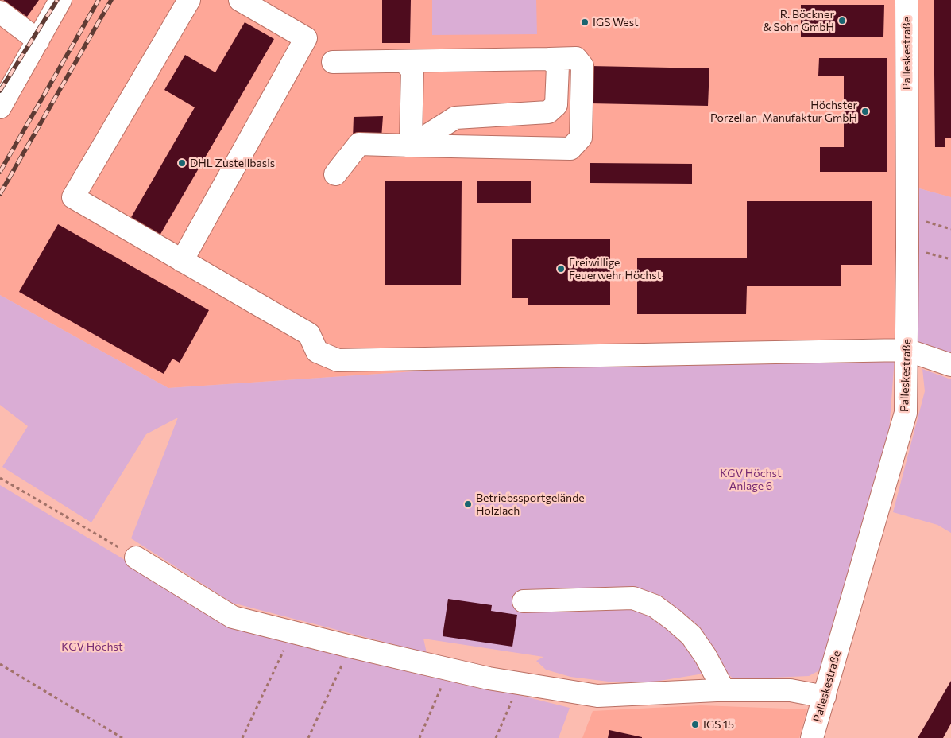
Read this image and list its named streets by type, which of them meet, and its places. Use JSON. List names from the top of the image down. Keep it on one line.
{"streets":{"street":["Palleskestraße"]},"parks":["KGV Höchst Anlage 6","KGV Höchst"],"places":["R. Böckner & Sohn GmbH","IGS West","Höchster Porzellan-Manufaktur GmbH","DHL Zustellbasis","Freiwillige Feuerwehr Höchst","Betriebssportgelände Holzlach","IGS 15"]}
